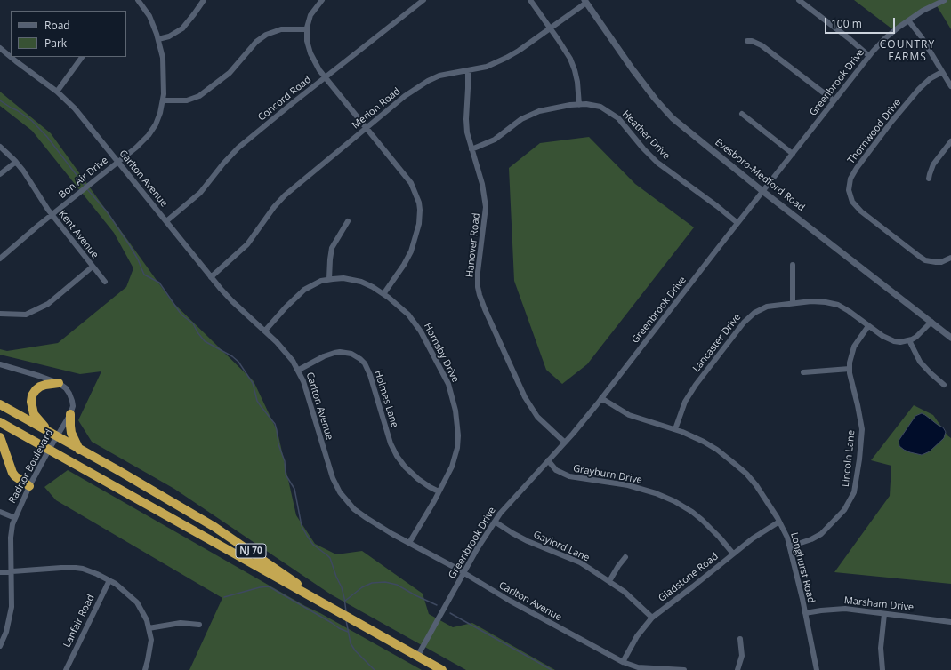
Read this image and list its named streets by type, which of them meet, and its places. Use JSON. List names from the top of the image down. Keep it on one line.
{"streets":{"highway":["NJ 70"],"street":["Greenbrook Drive","Concord Road","Merion Road","Thornwood Drive","Heather Drive","Evesboro-Medford Road","Bon Air Drive","Carlton Avenue","Kent Avenue","Hanover Road","Lancaster Drive","Hornsby Drive","Holmes Lane","Lincoln Lane","Radnor Boulevard","Grayburn Drive","Gaylord Lane","Longhurst Road","Gladstone Road","Marsham Drive","Lanfair Road"]},"crossings":[["Greenbrook Drive","Heather Drive"],["Greenbrook Drive","Evesboro-Medford Road"],["Greenbrook Drive","Carlton Avenue"],["Greenbrook Drive","Hanover Road"],["Greenbrook Drive","Grayburn Drive"],["Greenbrook Drive","Gaylord Lane"],["Greenbrook Drive","NJ 70"],["Greenbrook Drive","Longhurst Road"],["Concord Road","Carlton Avenue"],["Merion Road","Evesboro-Medford Road"],["Merion Road","Carlton Avenue"],["Merion Road","Hanover Road"],["Heather Drive","Hanover Road"],["Bon Air Drive","Carlton Avenue"],["Bon Air Drive","Kent Avenue"],["Carlton Avenue","Hornsby Drive"],["Carlton Avenue","Holmes Lane"],["Carlton Avenue","Gladstone Road"],["Lancaster Drive","Lincoln Lane"],["Lancaster Drive","Longhurst Road"],["Hornsby Drive","Holmes Lane"],["Lincoln Lane","Longhurst Road"],["Radnor Boulevard","NJ 70"],["Grayburn Drive","Gladstone Road"],["Gaylord Lane","Gladstone Road"],["Longhurst Road","Gladstone Road"],["Longhurst Road","Marsham Drive"]],"districts":["COUNTRY FARMS"],"legend":["Road","Park"],"scale_bar":"100 m"}
